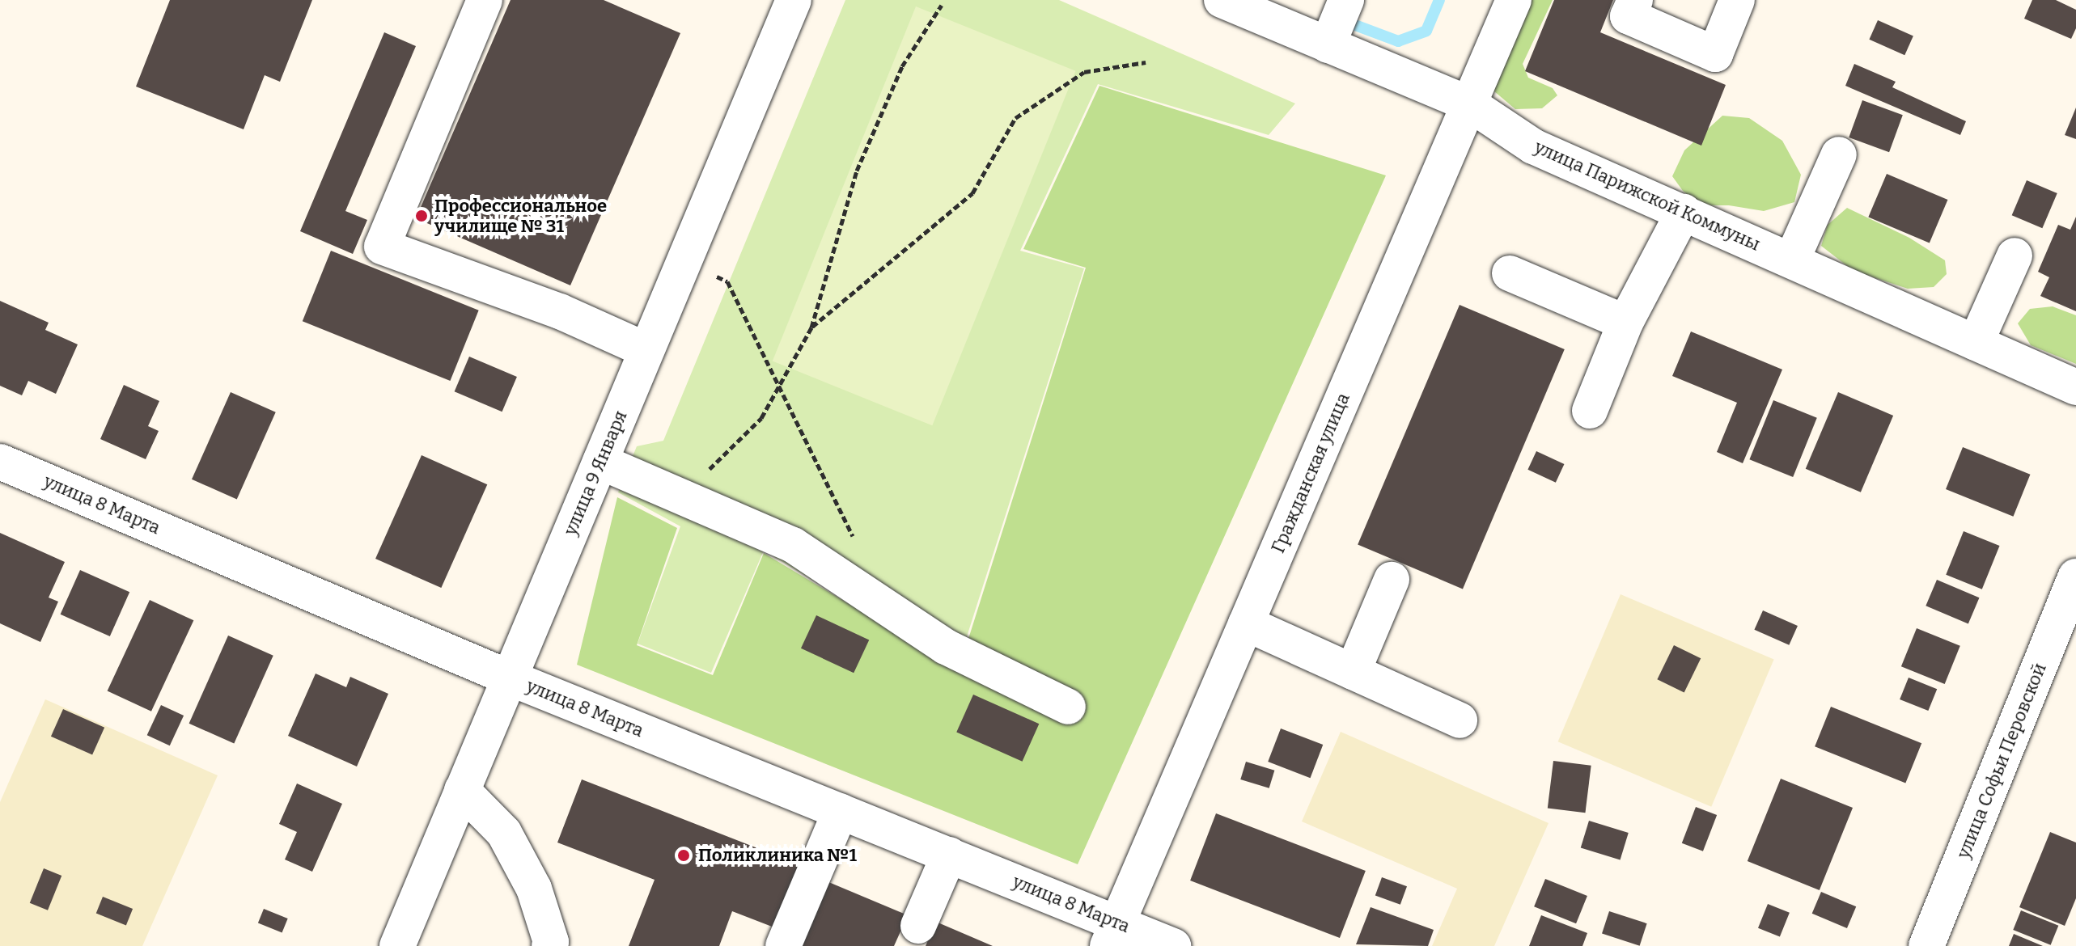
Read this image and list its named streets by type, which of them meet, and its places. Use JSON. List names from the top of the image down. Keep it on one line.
{"streets":{"street":["улица Парижской Коммуны","улица 9 Января","Гражданская улица","улица 8 Марта","улица Софьи Перовской"]},"crossings":[["улица Парижской Коммуны","Гражданская улица"],["улица 9 Января","улица 8 Марта"],["Гражданская улица","улица 8 Марта"]],"places":["Профессиональное училище № 31","Поликлиника №1"]}
